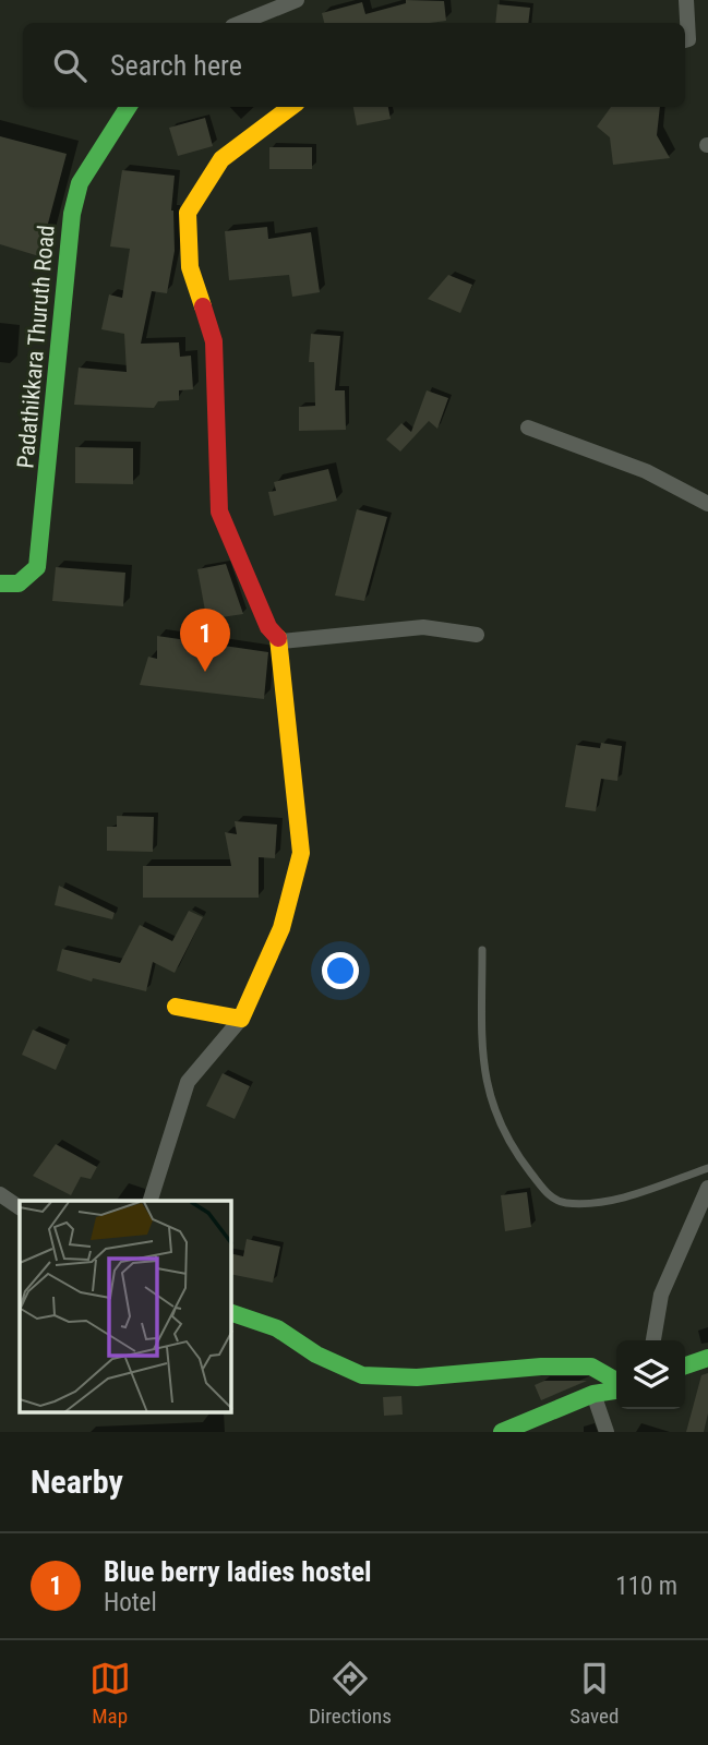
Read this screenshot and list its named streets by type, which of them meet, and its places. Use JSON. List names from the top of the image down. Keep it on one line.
{"streets":{"street":["Padathikkara Thuruth Road"]},"page":{"search":"Search here","pins":"1","heading":"Nearby","list":[{"mark":"1","name":"Blue berry ladies hostel","note":"Hotel","value":"110 m"}],"nav":["Map","Directions","Saved"]}}
